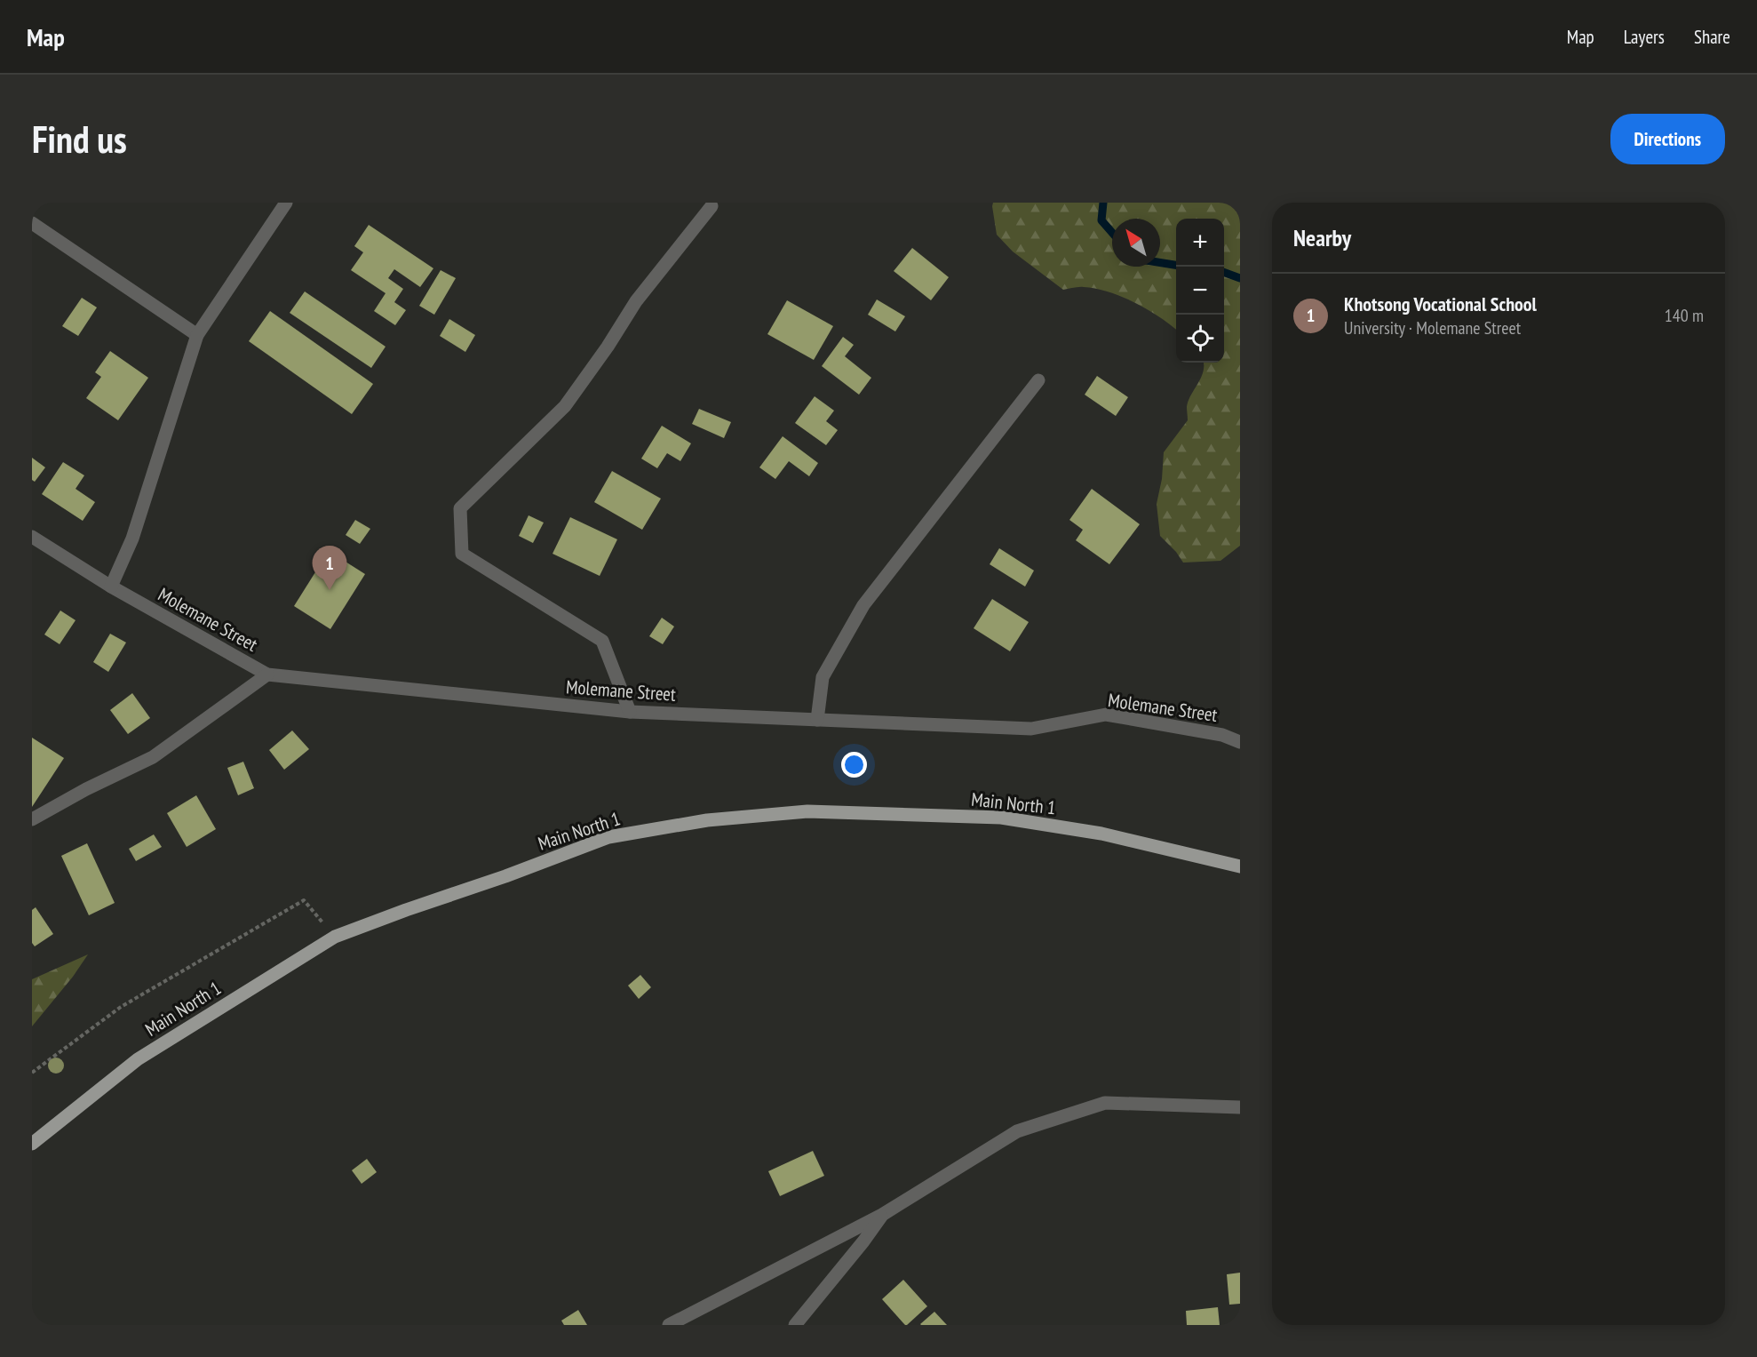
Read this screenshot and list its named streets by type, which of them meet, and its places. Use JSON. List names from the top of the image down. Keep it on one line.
{"streets":{"main road":["Main North 1"],"street":["Molemane Street"]},"north":"top left","page":{"header":"Map","nav":["Map","Layers","Share"],"buttons":"Directions","title":"Find us","heading":"Nearby","map_buttons":["+","−"],"list":[{"mark":"1","name":"Khotsong Vocational School","note":"University · Molemane Street","value":"140 m"}],"pins":"1"}}
